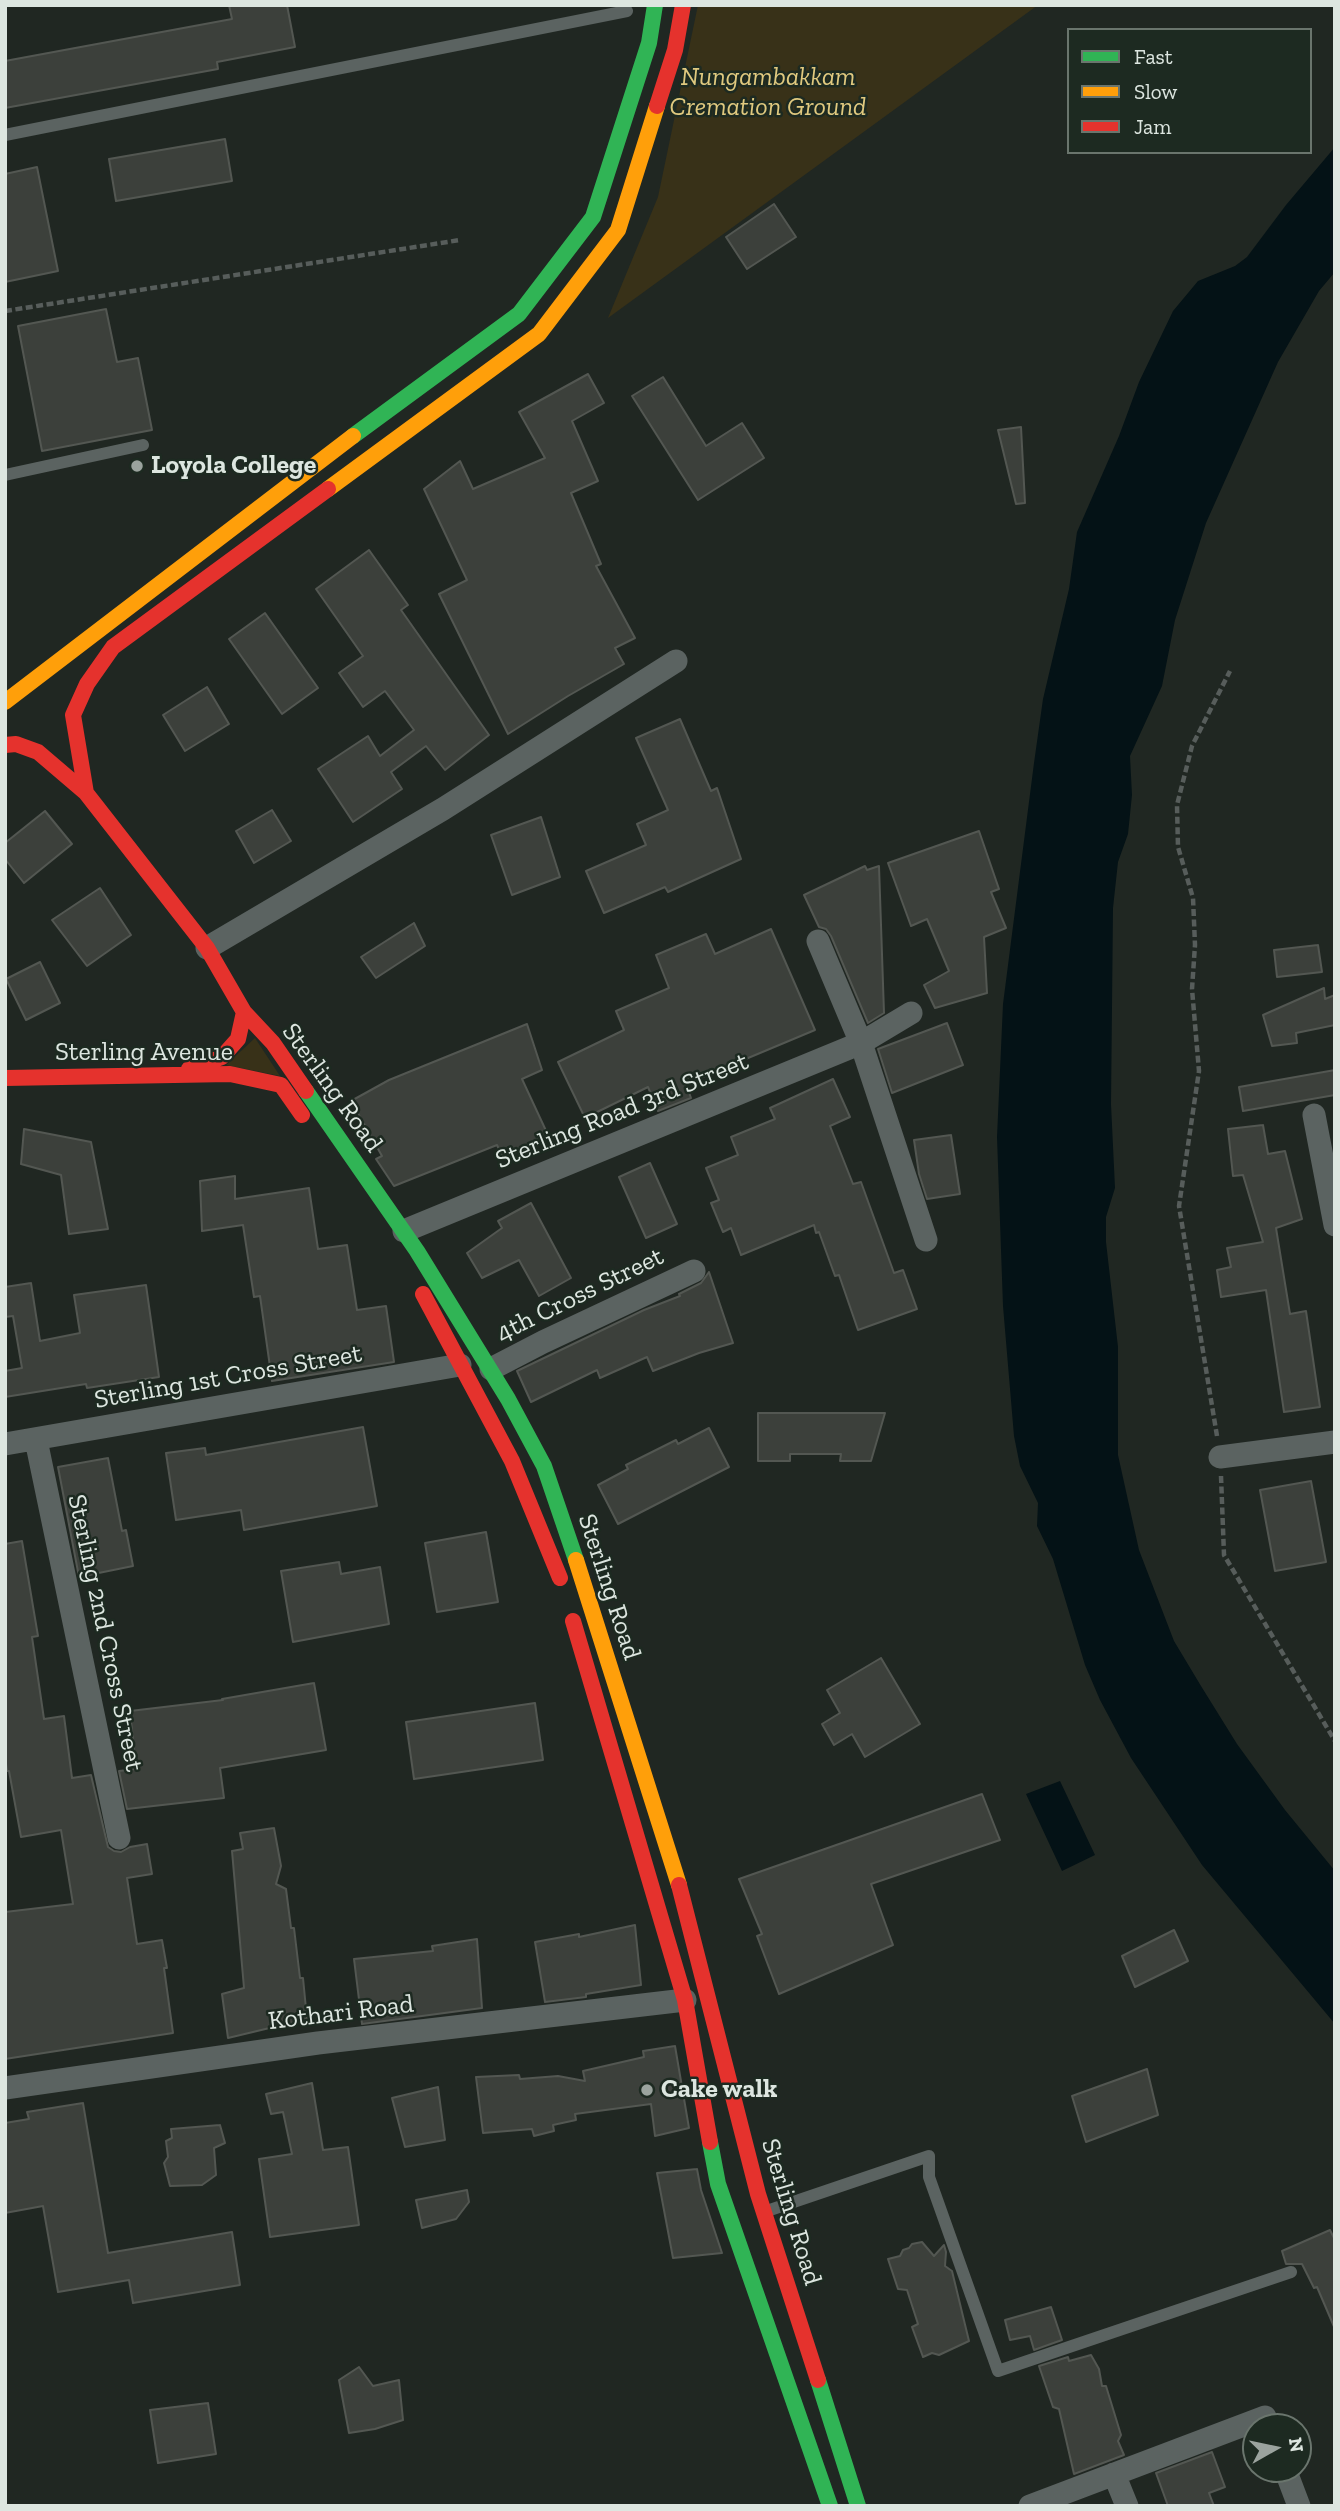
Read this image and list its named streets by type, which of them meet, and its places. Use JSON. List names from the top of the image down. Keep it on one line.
{"streets":{"main road":["Sterling Avenue","Sterling Road"],"street":["Sterling Road 3rd Street","4th Cross Street","Sterling 1st Cross Street","Sterling 2nd Cross Street","Kothari Road"]},"crossings":[["Sterling Avenue","Sterling Road"],["Sterling Road","Sterling Road 3rd Street"],["Sterling Road","4th Cross Street"],["Sterling Road","Sterling 1st Cross Street"],["Sterling Road","Kothari Road"],["Sterling 1st Cross Street","Sterling 2nd Cross Street"]],"parks":["Nungambakkam Cremation Ground"],"places":["Loyola College","Cake walk"],"legend":["Fast","Slow","Jam"],"north":"right"}
